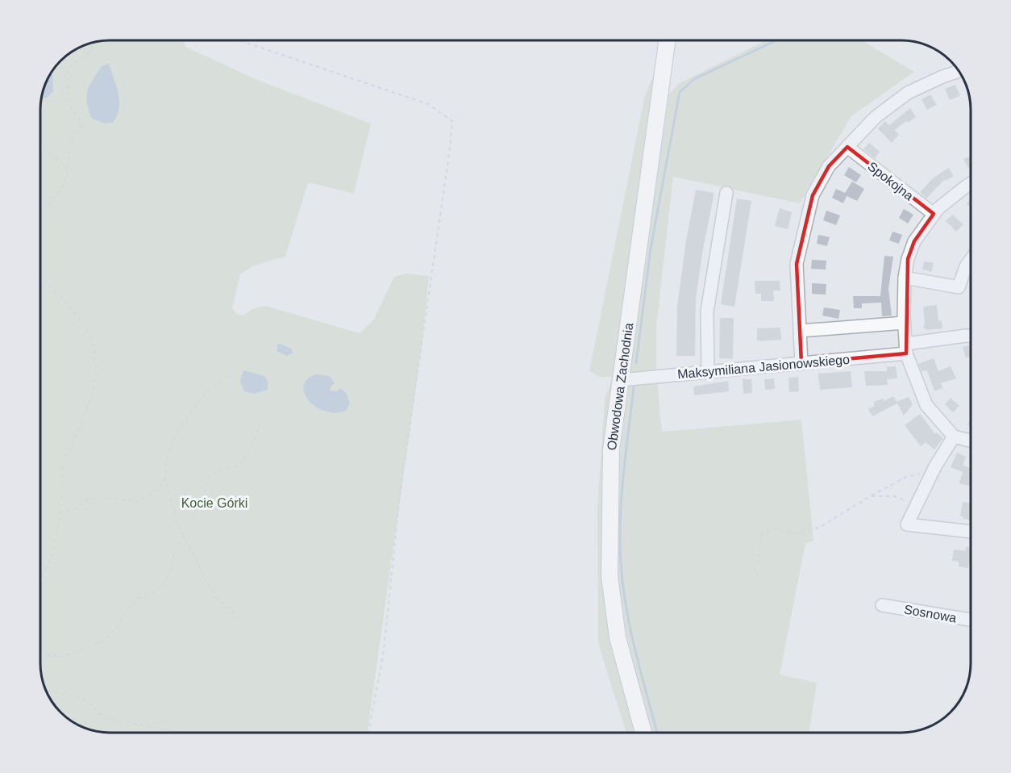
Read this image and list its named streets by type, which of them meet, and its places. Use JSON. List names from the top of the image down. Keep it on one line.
{"streets":{"main road":["Obwodowa Zachodnia"],"street":["Spokojna","Maksymiliana Jasionowskiego","Sosnowa"]},"crossings":[["Maksymiliana Jasionowskiego","Obwodowa Zachodnia"]],"parks":["Kocie Górki"]}
